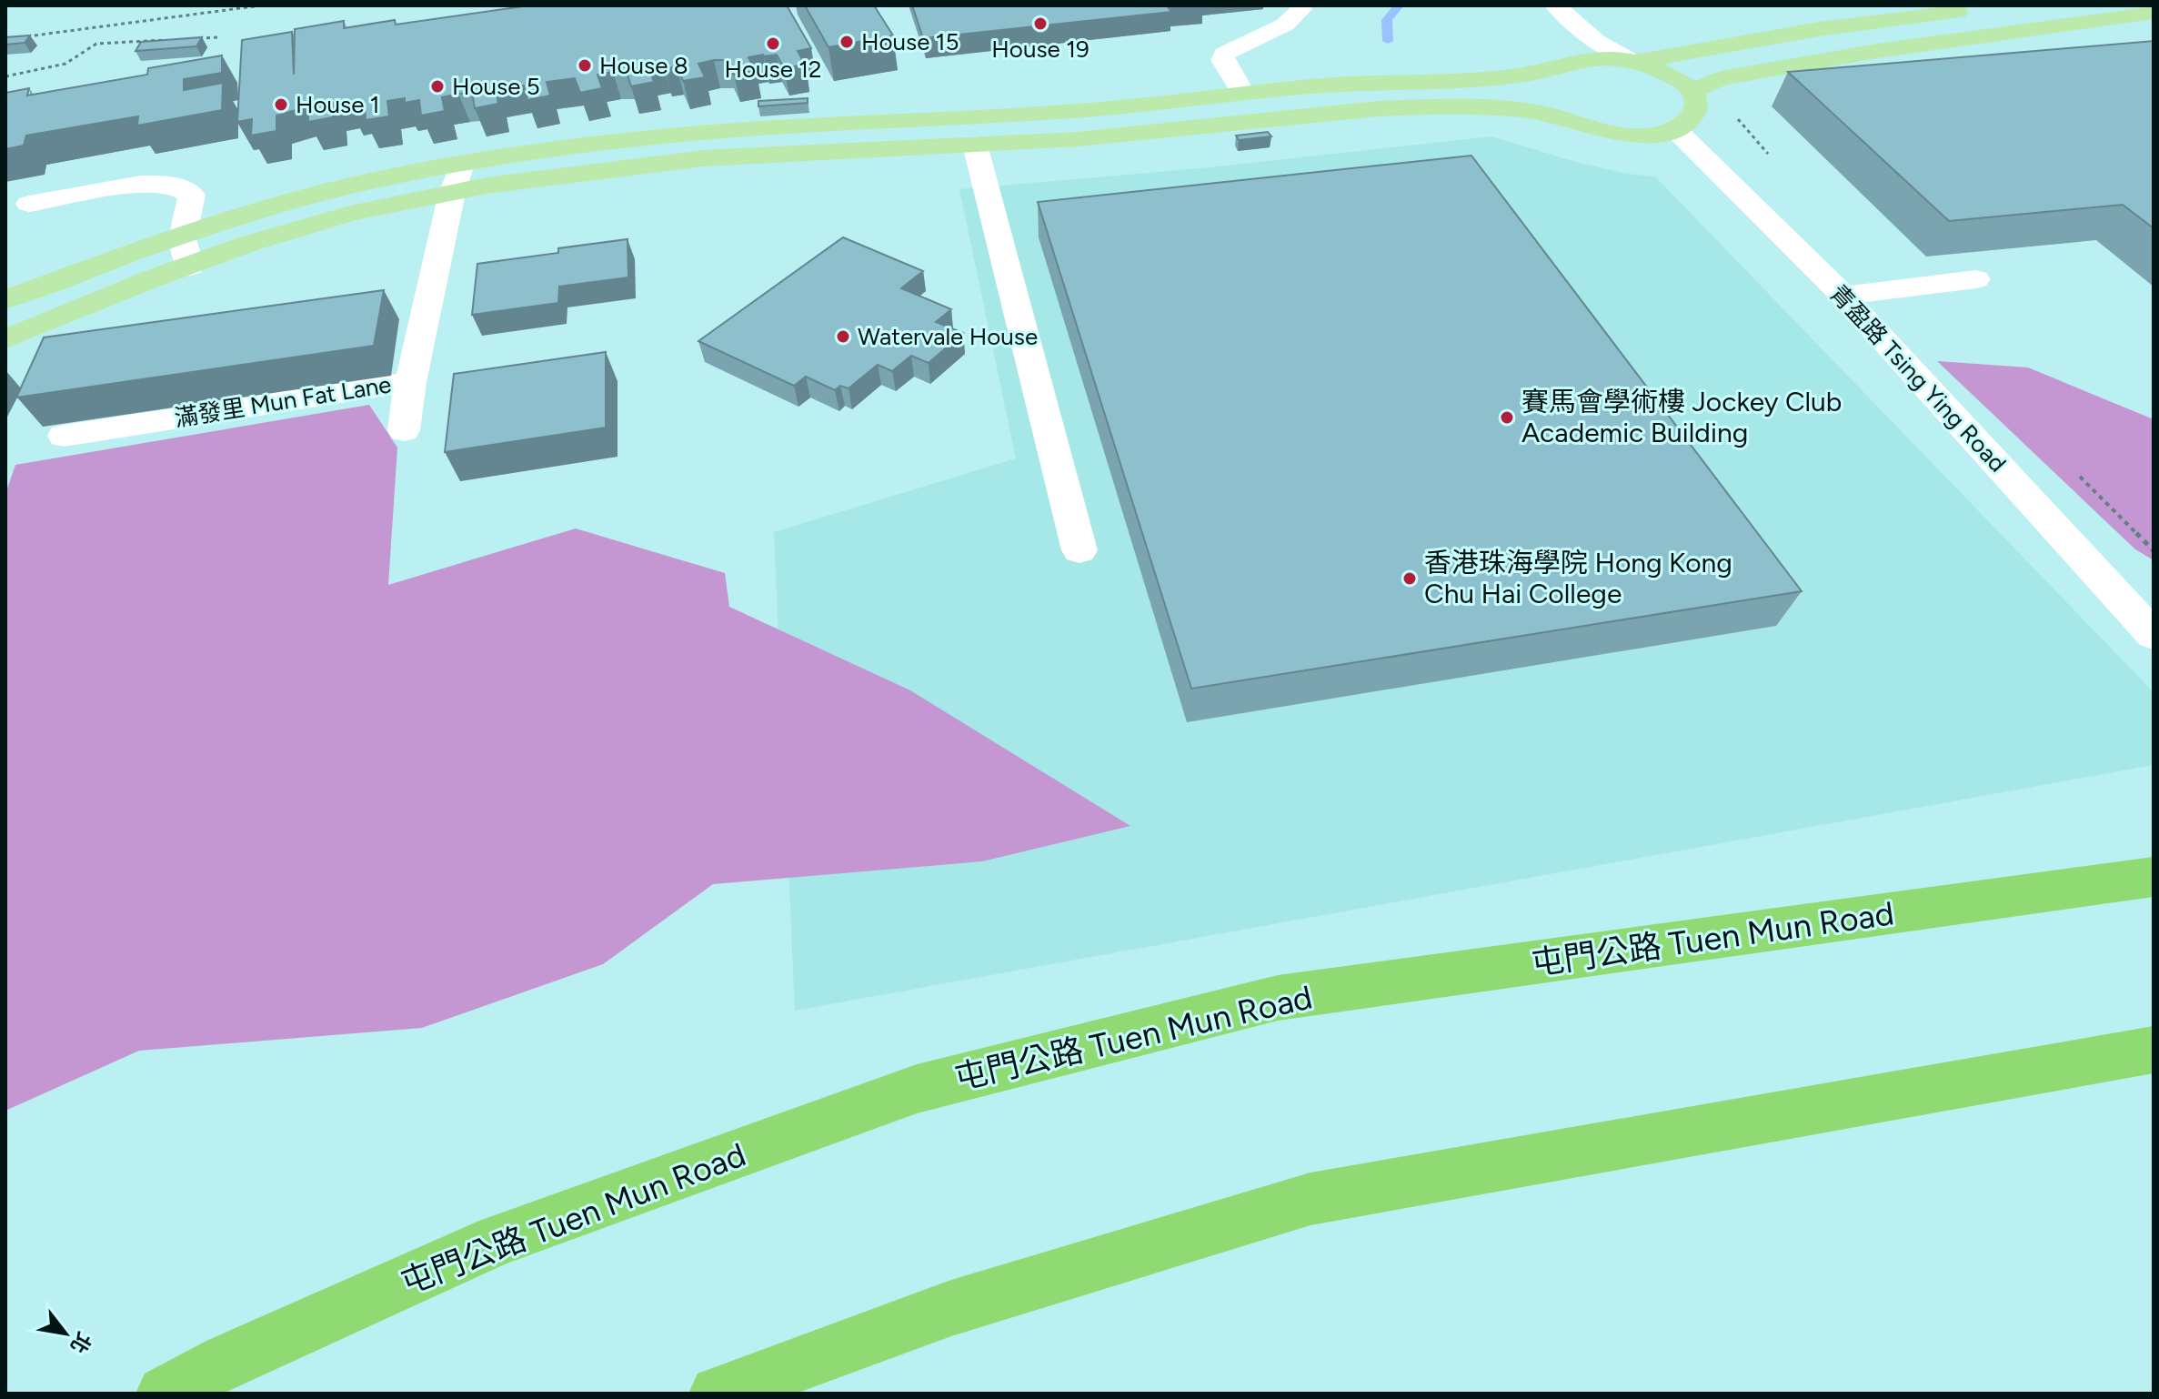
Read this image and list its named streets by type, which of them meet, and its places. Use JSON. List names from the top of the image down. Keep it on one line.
{"streets":{"highway":["屯門公路 Tuen Mun Road"],"street":["青盈路 Tsing Ying Road","滿發里 Mun Fat Lane"]},"places":["House 19","House 15","House 12","House 8","House 5","House 1","Watervale House","賽馬會學術樓 Jockey Club Academic Building","香港珠海學院 Hong Kong Chu Hai College"],"north":"bottom right"}
